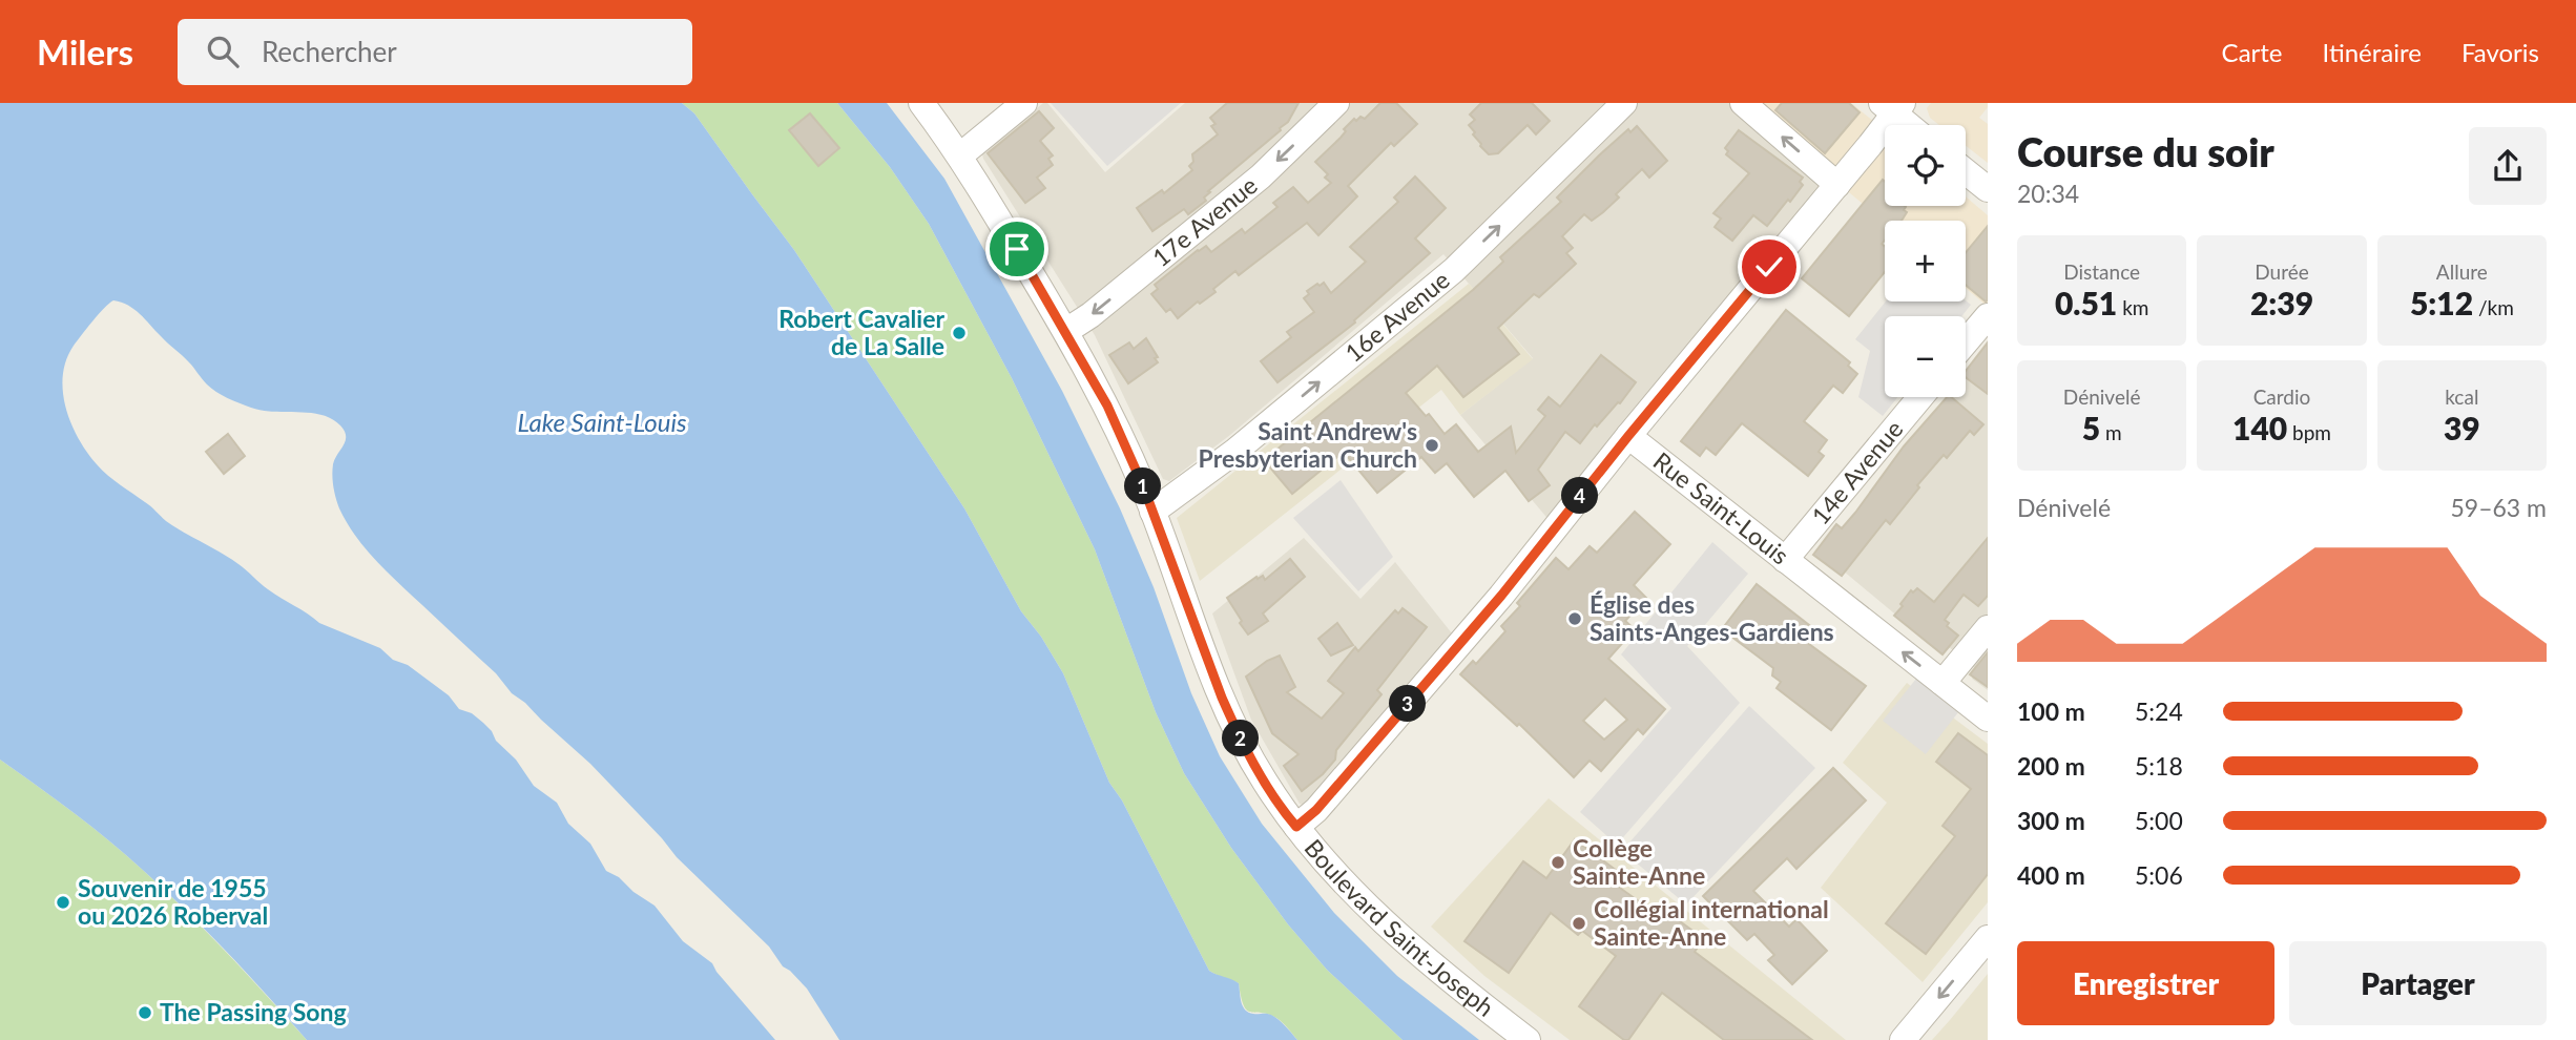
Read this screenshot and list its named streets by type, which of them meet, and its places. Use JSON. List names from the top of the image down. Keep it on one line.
{"streets":{"street":["17e Avenue","16e Avenue","14e Avenue","Rue Saint-Louis","Boulevard Saint-Joseph"]},"crossings":[["17e Avenue","Boulevard Saint-Joseph"],["16e Avenue","Boulevard Saint-Joseph"],["14e Avenue","Rue Saint-Louis"]],"one_way":["17e Avenue","16e Avenue","Rue Saint-Louis"],"water":["Lake Saint-Louis"],"places":["Robert Cavalier de La Salle","Saint Andrew's Presbyterian Church","Église des Saints-Anges-Gardiens","Collège Sainte-Anne","Souvenir de 1955 ou 2026 Roberval","Collégial international Sainte-Anne","The Passing Song"],"page":{"header":"Milers","search":"Rechercher","nav":["Carte","Itinéraire","Favoris"],"heading":["Course du soir","20:34"],"map_buttons":["+","−"],"stats":[["Distance","0.51 km"],["Durée","2:39"],["Allure","5:12 /km"],["Dénivelé","5 m"],["Cardio","140 bpm"],["kcal","39"]],"pins":["1","4","3","2"],"chart":["Dénivelé","59–63 m"],"list":[{"name":"100 m","note":"5:24"},{"name":"200 m","note":"5:18"},{"name":"300 m","note":"5:00"},{"name":"400 m","note":"5:06"}],"buttons":["Enregistrer","Partager"]}}
